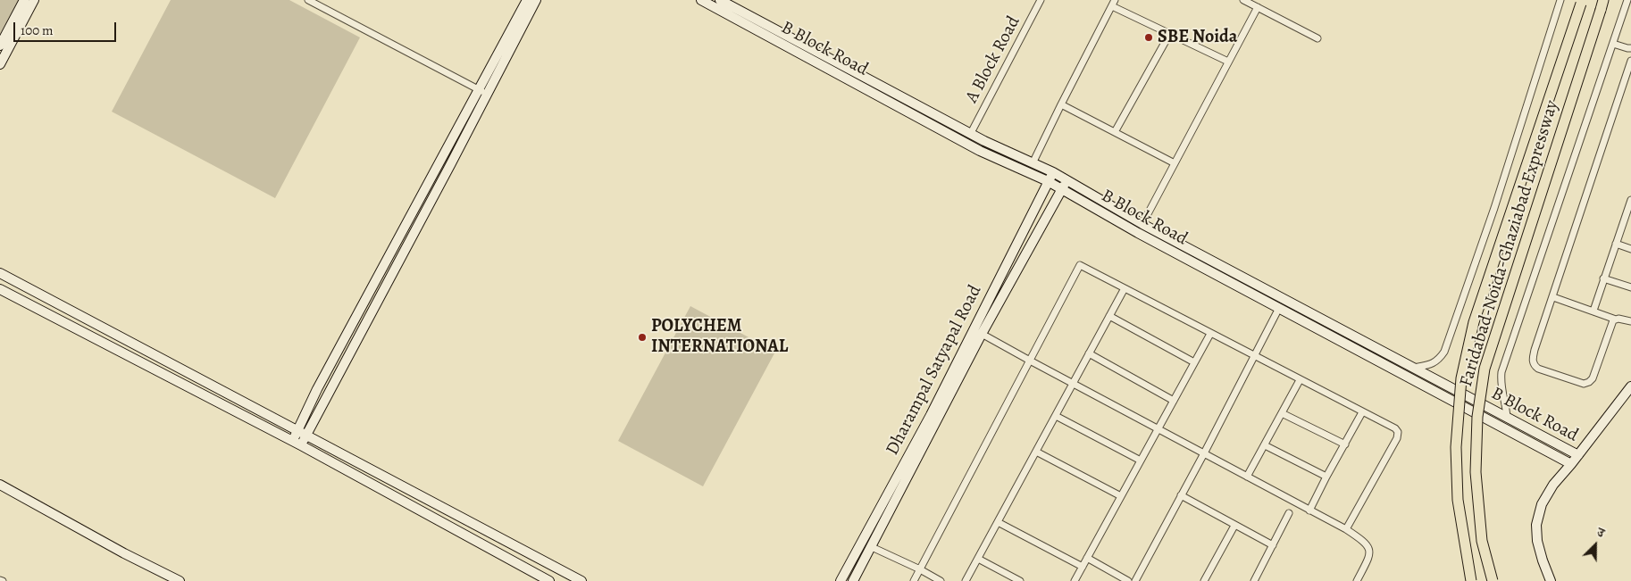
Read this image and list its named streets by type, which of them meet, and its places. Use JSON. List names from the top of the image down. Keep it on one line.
{"streets":{"main road":["Faridabad-Noida-Ghaziabad Expressway"],"street":["B Block Road","A Block Road","Dharampal Satyapal Road"]},"crossings":[["B Block Road","A Block Road"],["B Block Road","Dharampal Satyapal Road"]],"places":["SBE Noida","POLYCHEM INTERNATIONAL"],"scale_bar":"100 m","north":"top right"}
